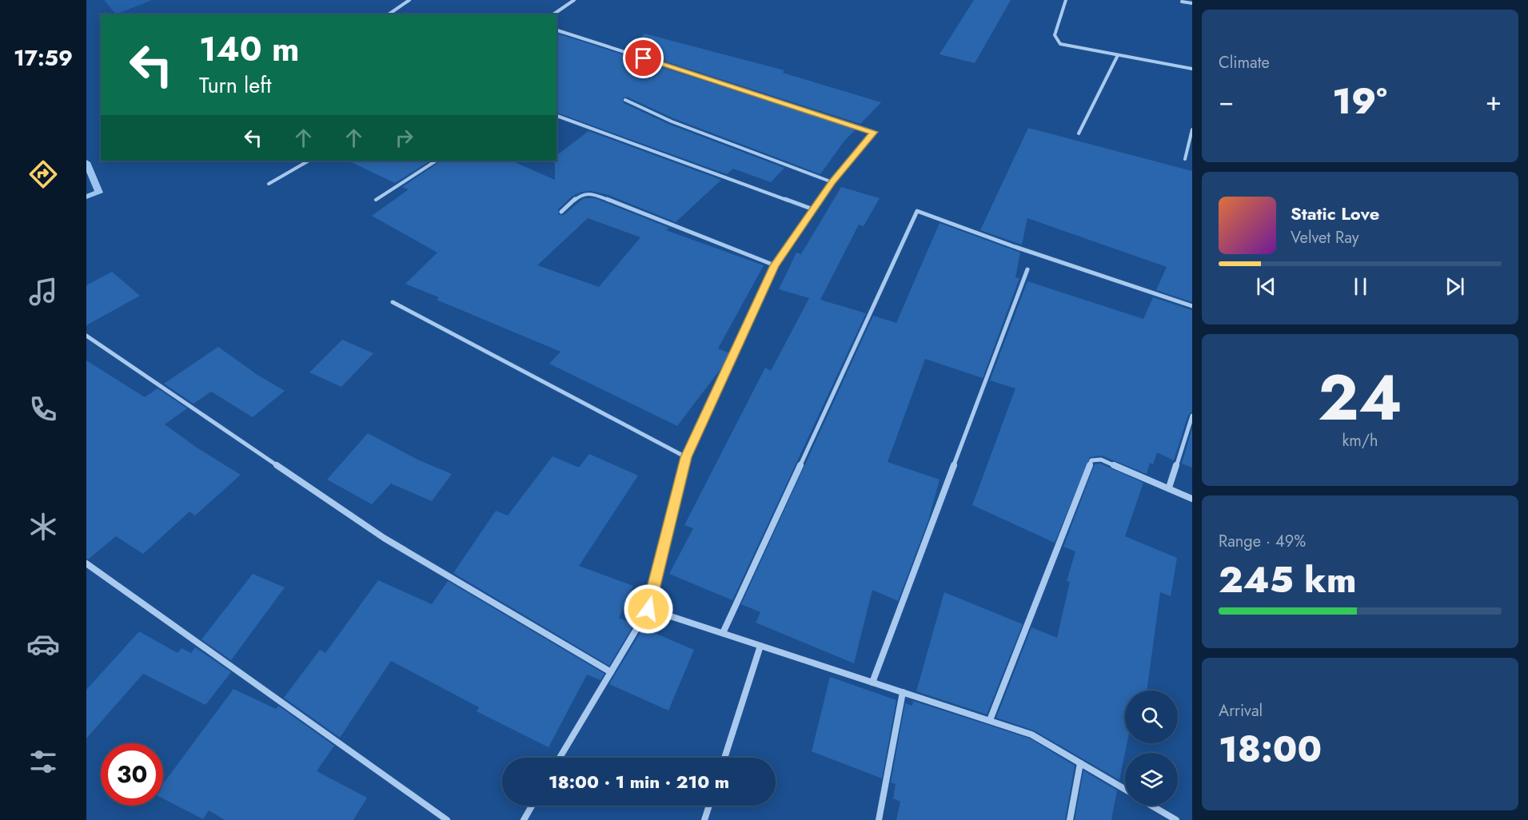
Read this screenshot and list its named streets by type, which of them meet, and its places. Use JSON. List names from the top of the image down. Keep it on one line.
{"page":{"tabs":"17:59","tile":["Climate",["24","km/h"],["Range · 49%","245 km"],["Arrival","18:00"]],"turn":["140 m","Turn left"],"heat":["−","19°","+"],"song":["Static Love","Velvet Ray"],"limit":"30","trip":"18:00 · 1 min · 210 m"}}
